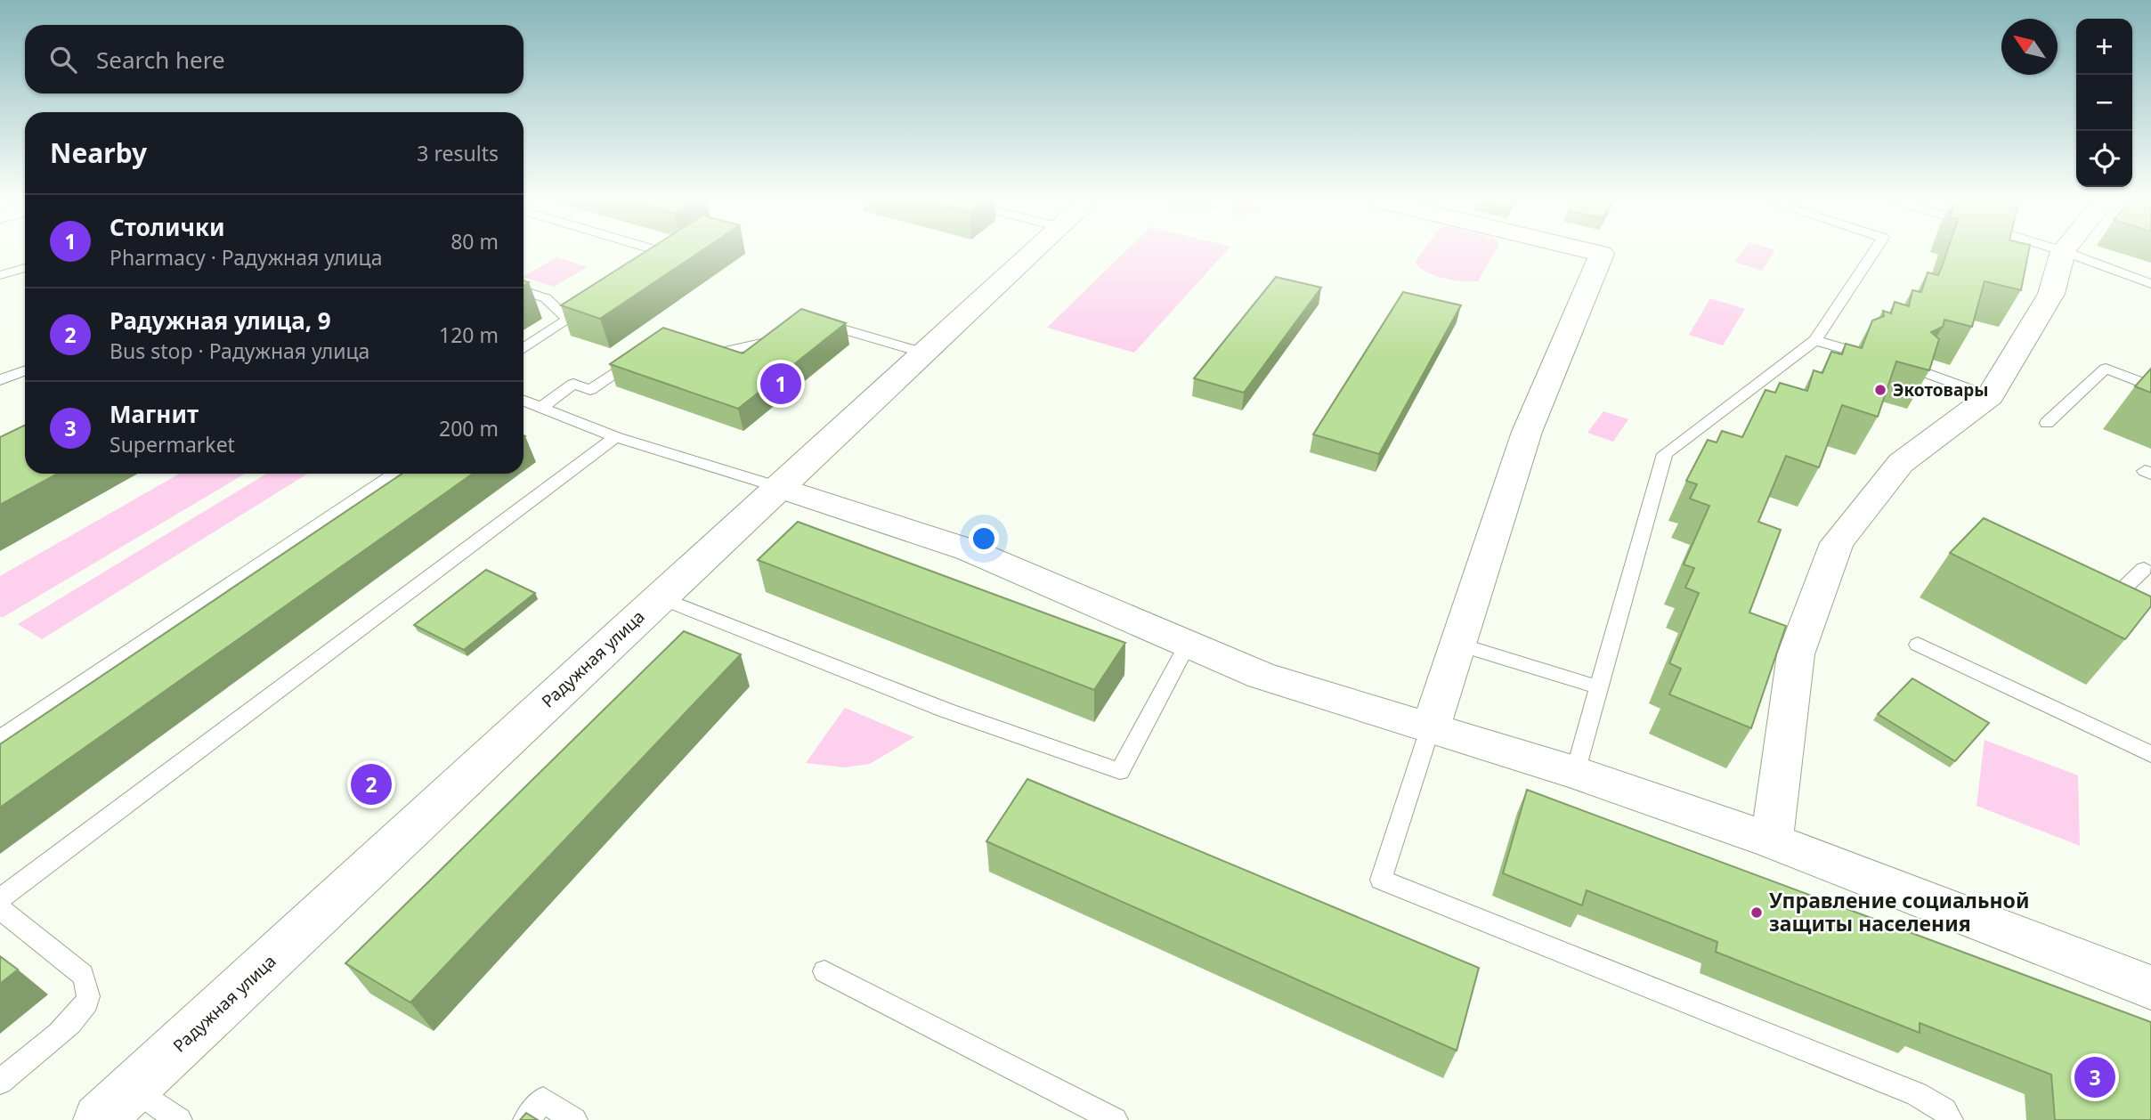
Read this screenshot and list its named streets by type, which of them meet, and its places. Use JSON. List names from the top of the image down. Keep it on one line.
{"streets":{"street":["Радужная улица"]},"places":["Экотовары","Управление социальной защиты населения"],"north":"top left","page":{"map_buttons":["+","−"],"search":"Search here","heading":["Nearby","3 results"],"list":[{"mark":"1","name":"Столички","note":"Pharmacy · Радужная улица","value":"80 m"},{"mark":"2","name":"Радужная улица, 9","note":"Bus stop · Радужная улица","value":"120 m"},{"mark":"3","name":"Магнит","note":"Supermarket","value":"200 m"}],"pins":["1","2","3"]}}
